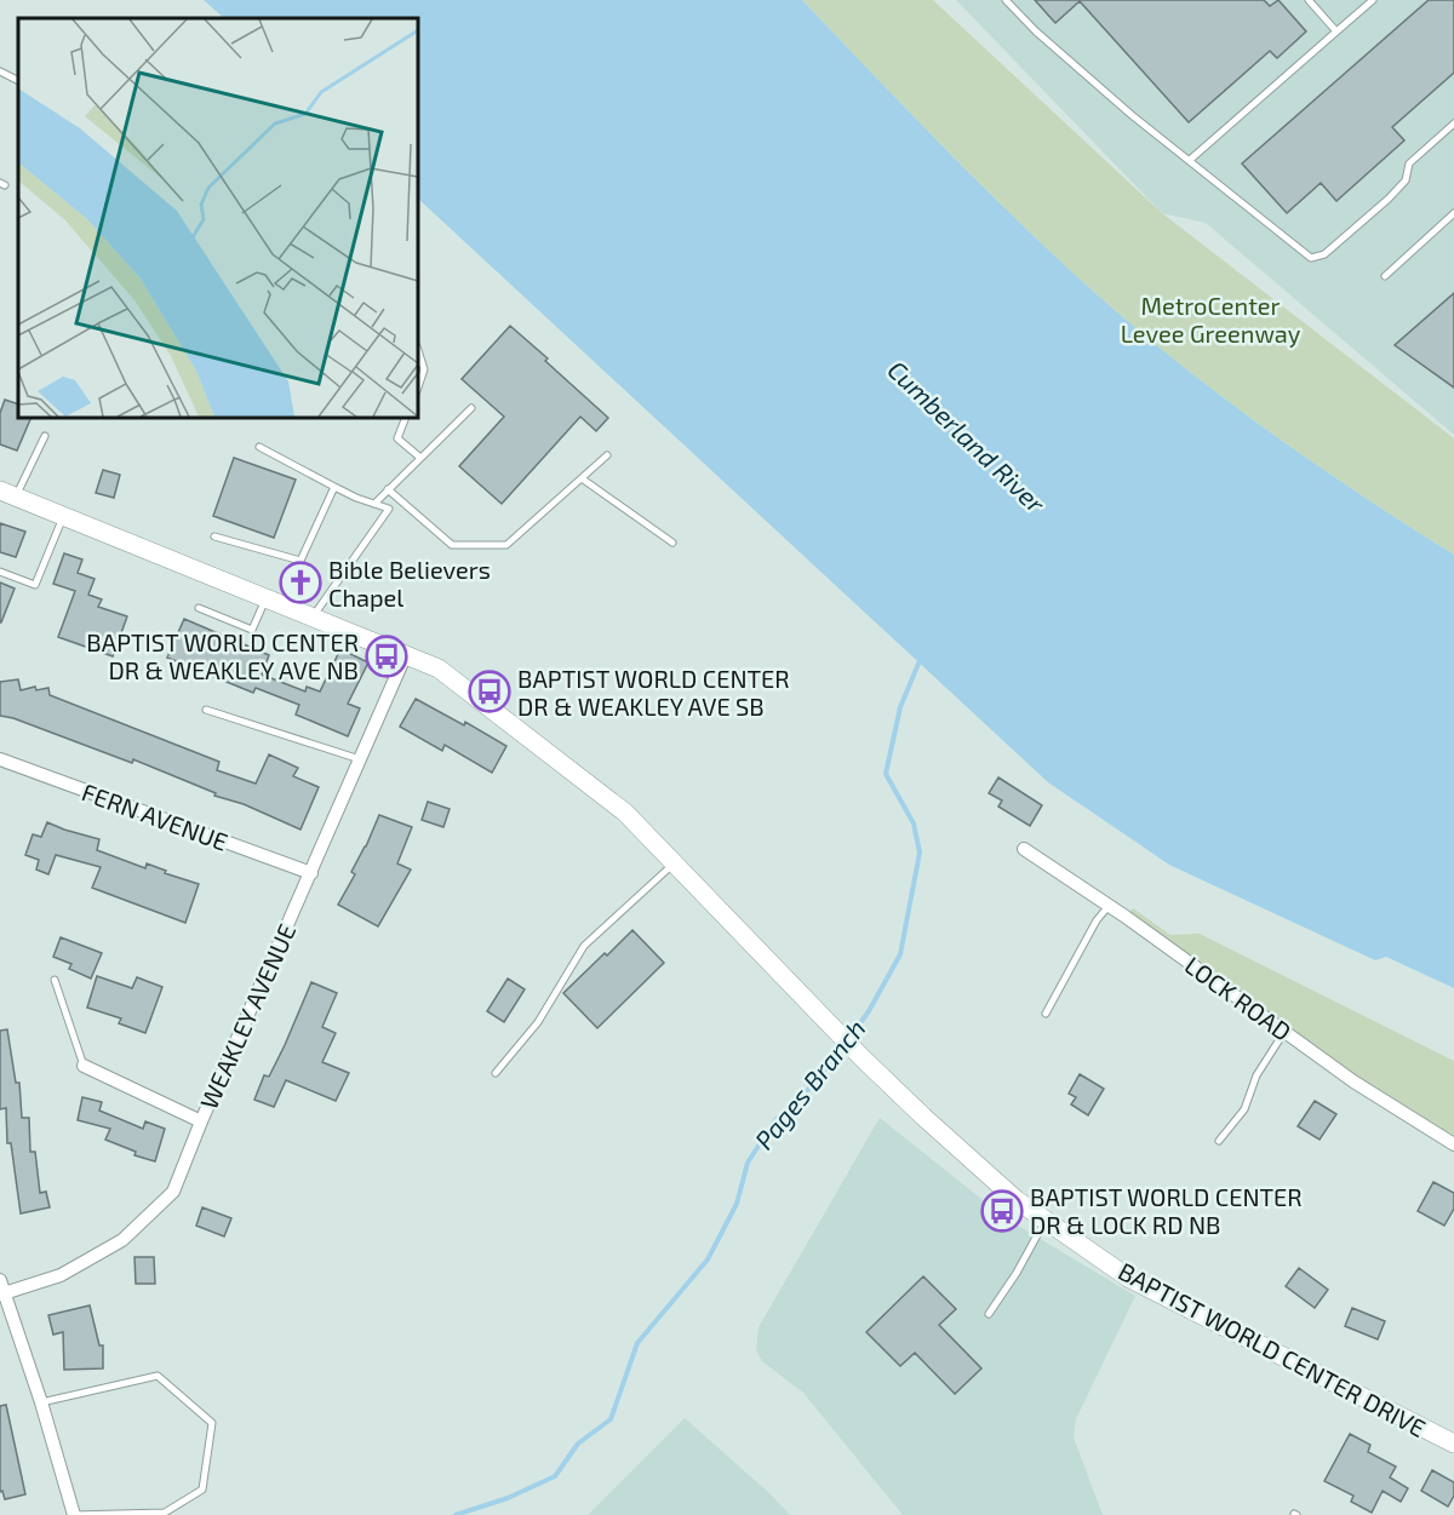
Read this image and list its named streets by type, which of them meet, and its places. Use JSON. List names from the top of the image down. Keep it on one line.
{"streets":{"street":["FERN AVENUE","LOCK ROAD","WEAKLEY AVENUE","BAPTIST WORLD CENTER DRIVE"]},"crossings":[["FERN AVENUE","WEAKLEY AVENUE"],["WEAKLEY AVENUE","BAPTIST WORLD CENTER DRIVE"]],"water":["Cumberland River","Pages Branch"],"parks":["MetroCenter Levee Greenway"],"places":{"church":["Bible Believers Chapel"],"bus stop":["BAPTIST WORLD CENTER DR & WEAKLEY AVE NB","BAPTIST WORLD CENTER DR & WEAKLEY AVE SB","BAPTIST WORLD CENTER DR & LOCK RD NB"]}}
